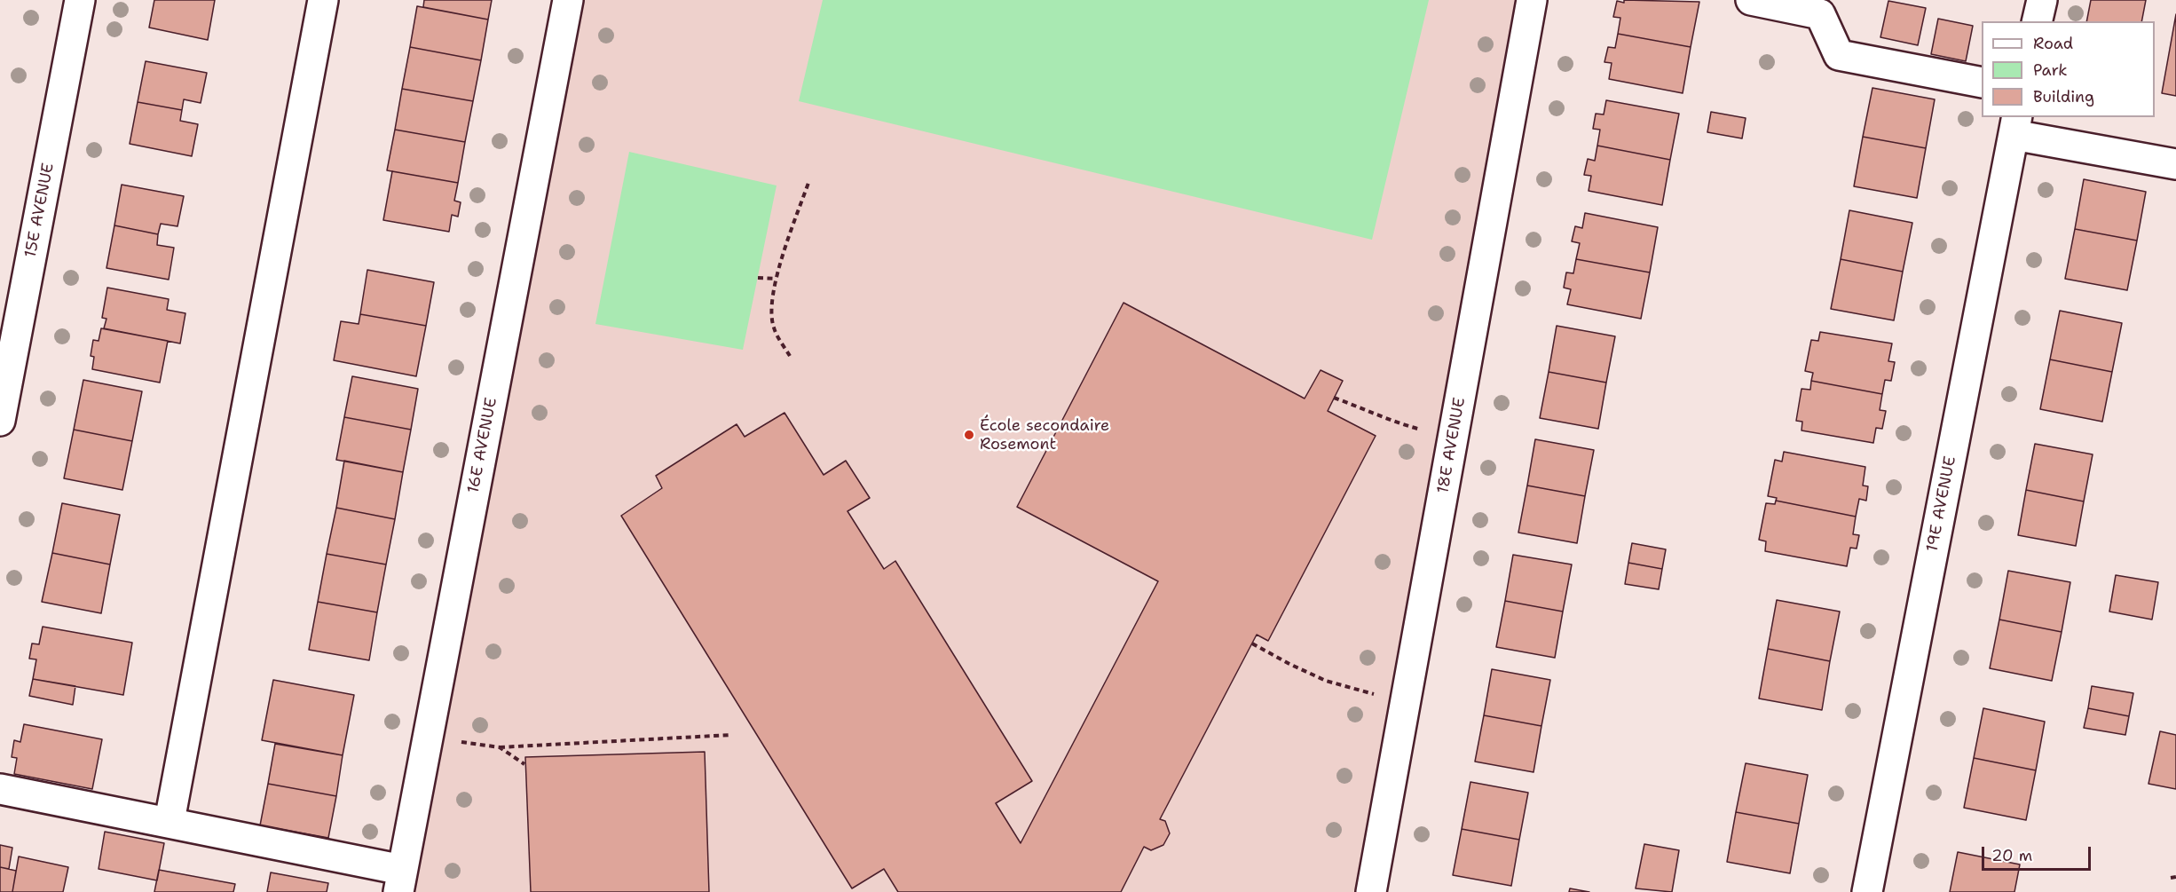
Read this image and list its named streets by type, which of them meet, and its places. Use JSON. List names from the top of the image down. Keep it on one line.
{"streets":{"street":["15E AVENUE","16E AVENUE","18E AVENUE","19E AVENUE"]},"places":["École secondaire Rosemont"],"legend":["Road","Park","Building"],"scale_bar":"20 m"}
